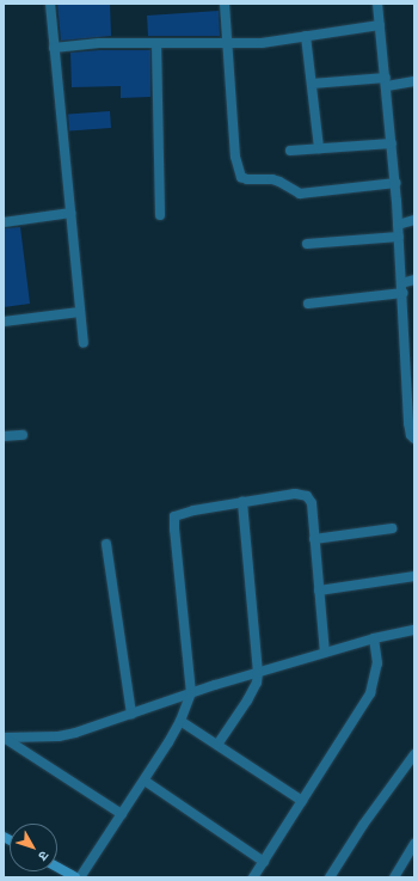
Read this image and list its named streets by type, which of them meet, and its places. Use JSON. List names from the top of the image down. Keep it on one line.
{"north":"bottom right"}
